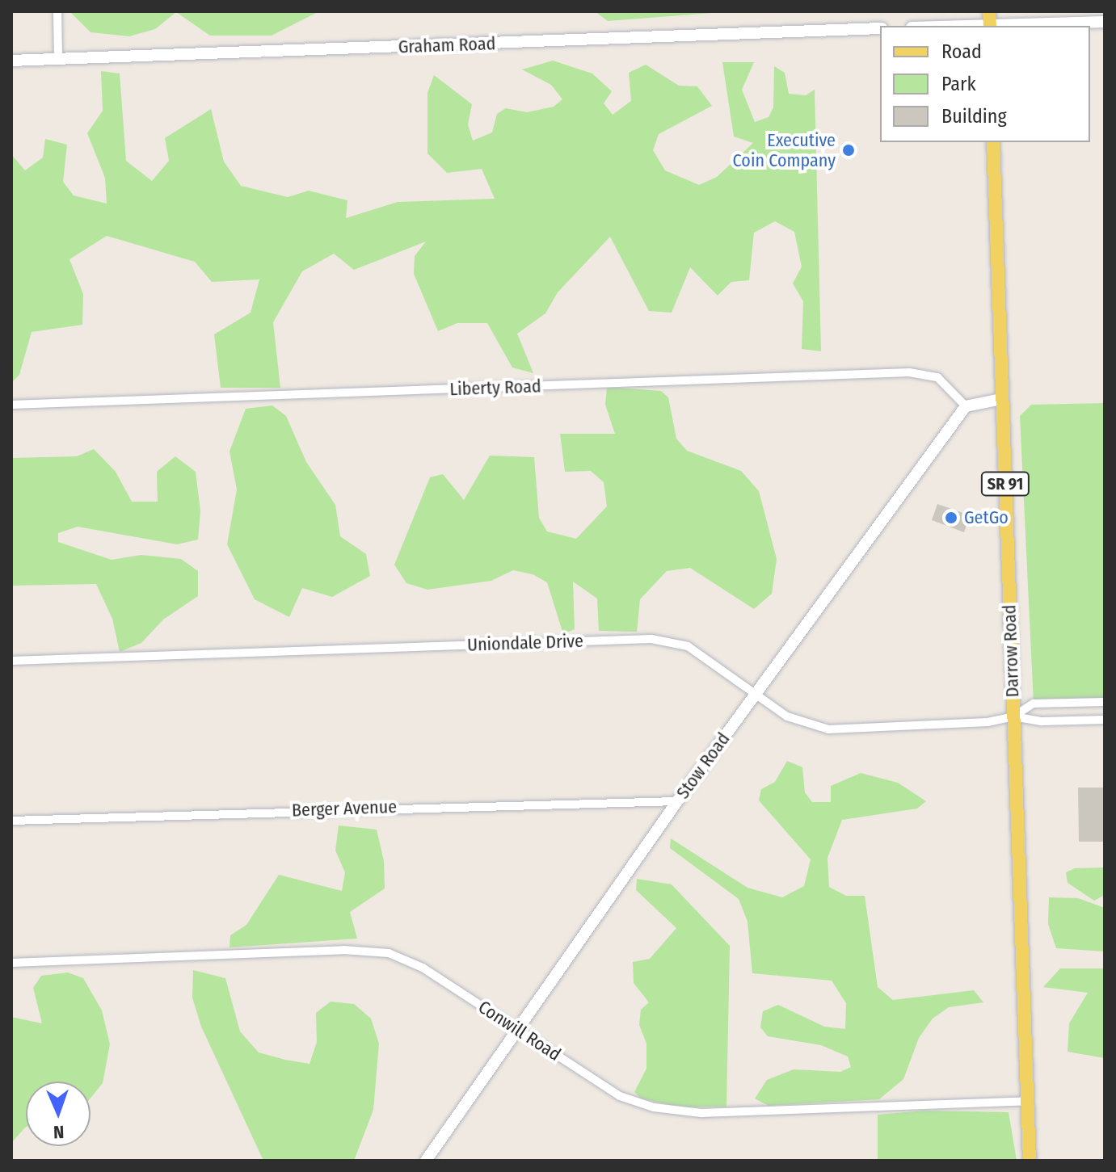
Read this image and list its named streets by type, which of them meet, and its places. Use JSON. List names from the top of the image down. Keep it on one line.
{"streets":{"main road":["Graham Road","SR 91","Darrow Road","Stow Road"],"street":["Liberty Road","Uniondale Drive","Berger Avenue","Conwill Road"]},"crossings":[["Liberty Road","Stow Road"],["Uniondale Drive","Darrow Road"],["Uniondale Drive","Stow Road"],["Darrow Road","Conwill Road"],["Stow Road","Berger Avenue"],["Stow Road","Conwill Road"]],"places":["Executive Coin Company","GetGo"],"legend":["Road","Park","Building"],"north":"bottom"}
